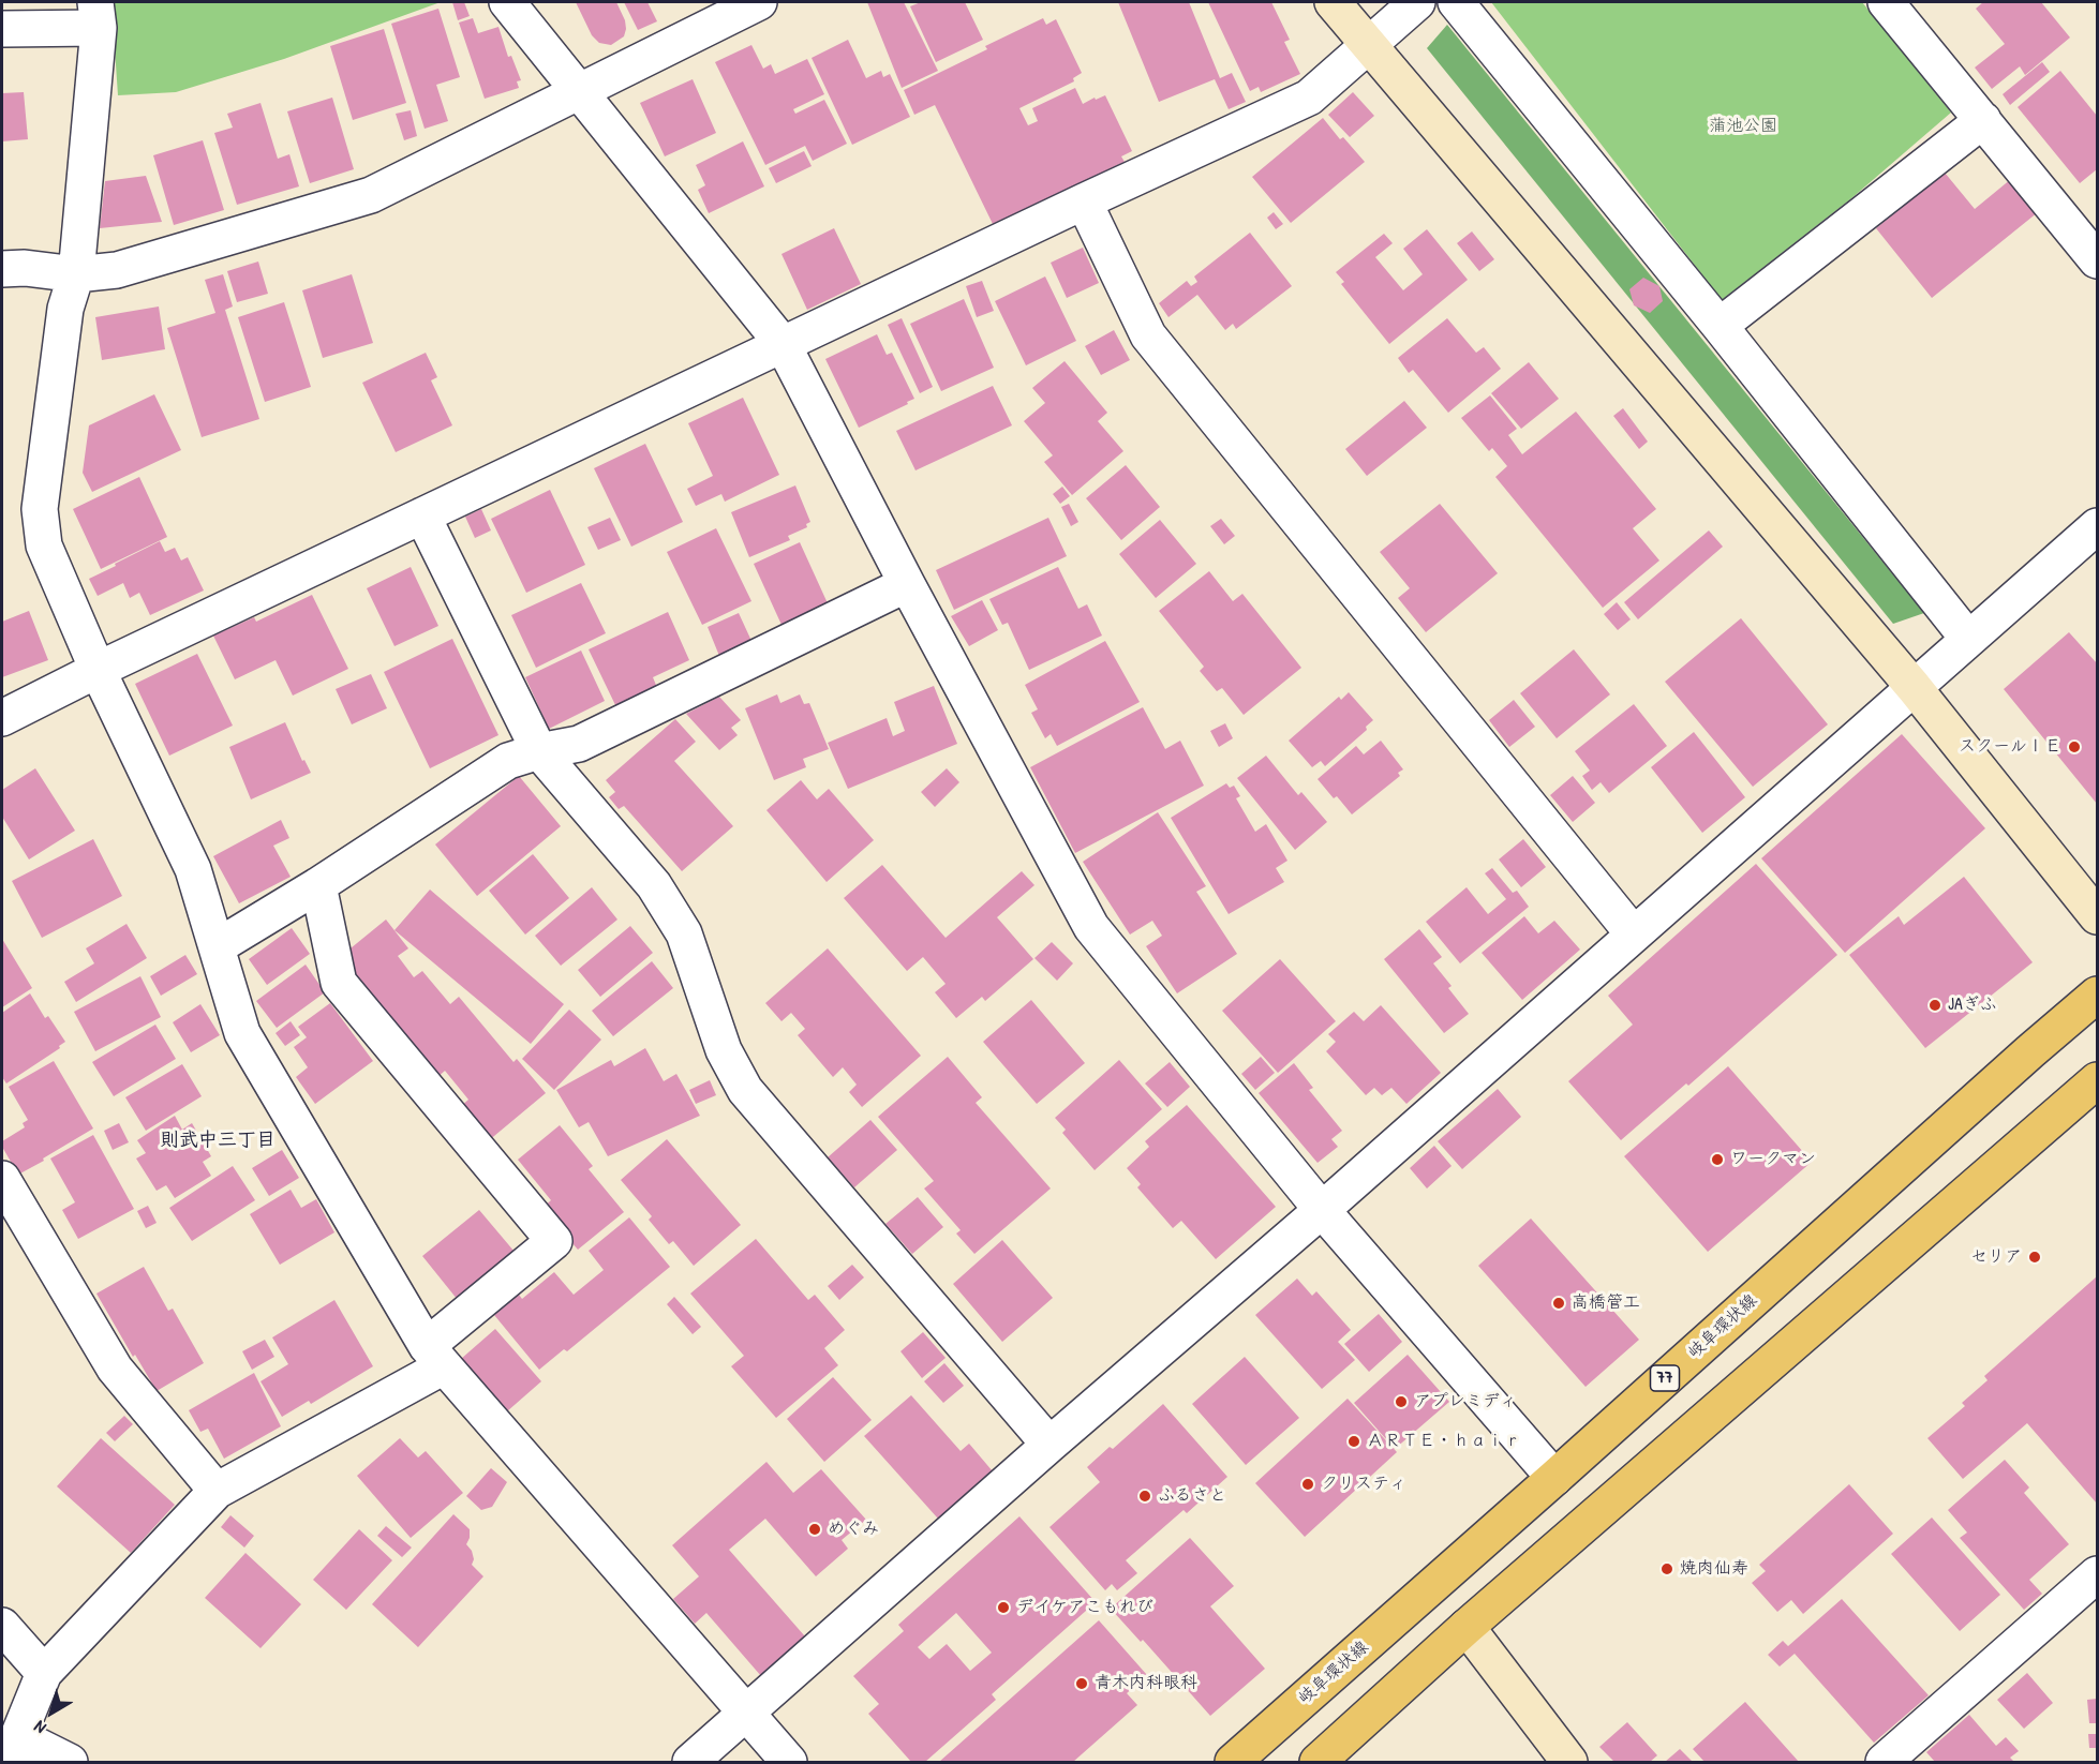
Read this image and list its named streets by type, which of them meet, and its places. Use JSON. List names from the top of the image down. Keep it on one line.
{"streets":{"main road":["岐阜環状線","77"]},"districts":["則武中三丁目"],"parks":["蒲池公園"],"places":["スクールＩＥ","JAぎふ","ワークマン","セリア","高橋管工","アプレミディ","ＡＲＴＥ・ｈａｉｒ","クリスティ","ふるさと","めぐみ","焼肉仙寿","デイケアこもれび","青木内科眼科"],"north":"bottom left"}
